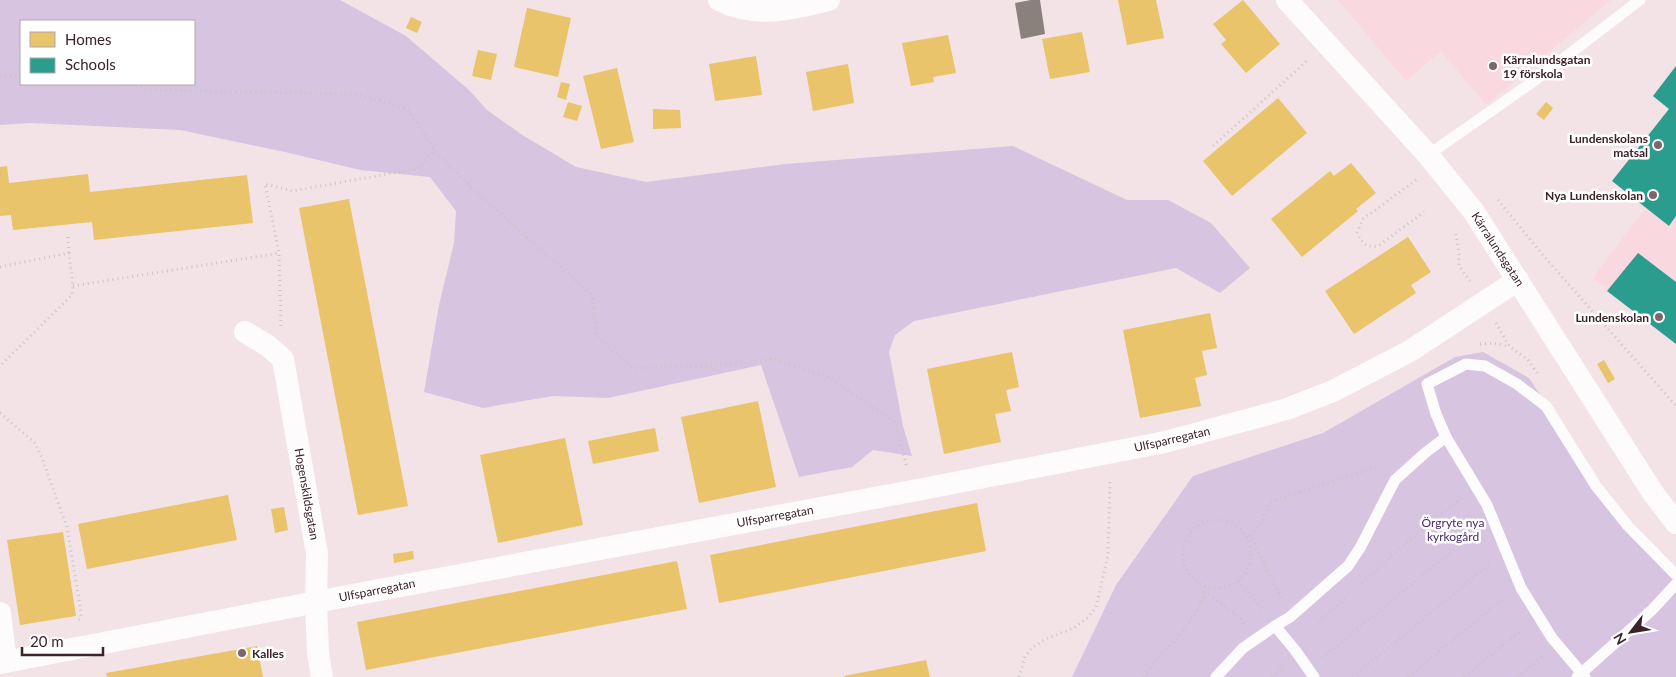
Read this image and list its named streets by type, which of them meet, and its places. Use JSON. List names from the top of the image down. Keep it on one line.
{"streets":{"street":["Kärralundsgatan","Ulfsparregatan","Hogenskildsgatan"]},"crossings":[["Kärralundsgatan","Ulfsparregatan"],["Ulfsparregatan","Hogenskildsgatan"]],"parks":["Örgryte nya kyrkogård"],"places":["Kärralundsgatan 19 förskola","Lundenskolans matsal","Nya Lundenskolan","Lundenskolan","Kalles"],"legend":["Homes","Schools"],"scale_bar":"20 m","north":"bottom left"}
